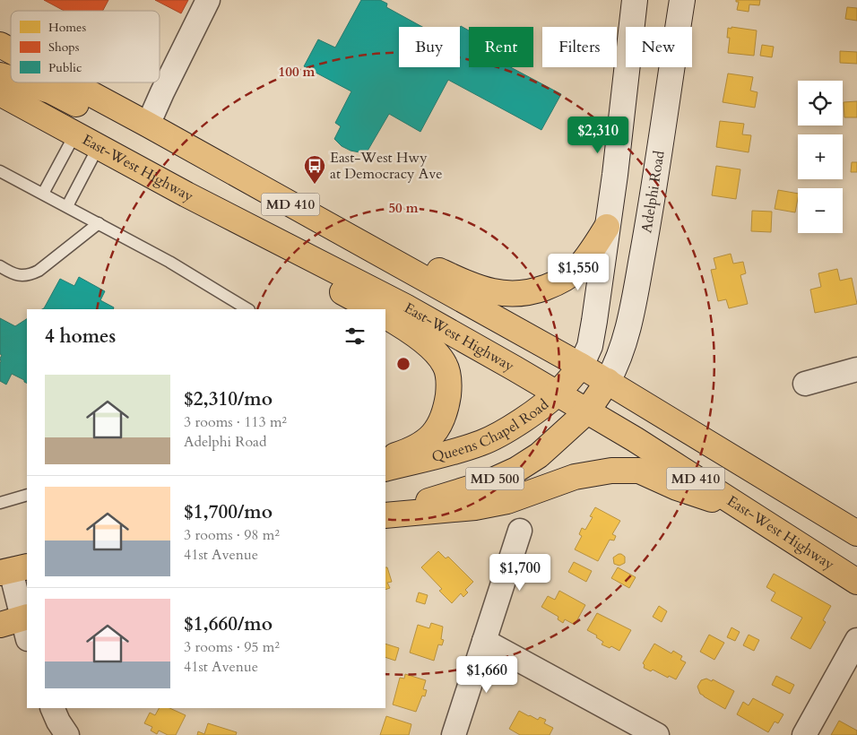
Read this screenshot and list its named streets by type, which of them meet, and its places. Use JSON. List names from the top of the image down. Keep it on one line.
{"streets":{"main road":["East-West Highway","Adelphi Road","MD 410","Queens Chapel Road","MD 500"]},"crossings":[["East-West Highway","Queens Chapel Road"],["East-West Highway","MD 500"],["Adelphi Road","MD 410"],["Adelphi Road","MD 500"],["MD 410","Queens Chapel Road"],["MD 410","MD 500"]],"places":{"bus stop":["East-West Hwy at Democracy Ave"]},"legend":["Homes","Shops","Public"],"page":{"chip":["Buy","Rent","Filters","New"],"map_buttons":["+","−"],"price":["$2,310","$1,550","$1,700","$1,660"],"heading":"4 homes","list":[{"name":"$2,310/mo","note":"3 rooms · 113 m² · Adelphi Road"},{"name":"$1,700/mo","note":"3 rooms · 98 m² · 41st Avenue"},{"name":"$1,660/mo","note":"3 rooms · 95 m² · 41st Avenue"}]},"rings":["100 m","50 m"]}
